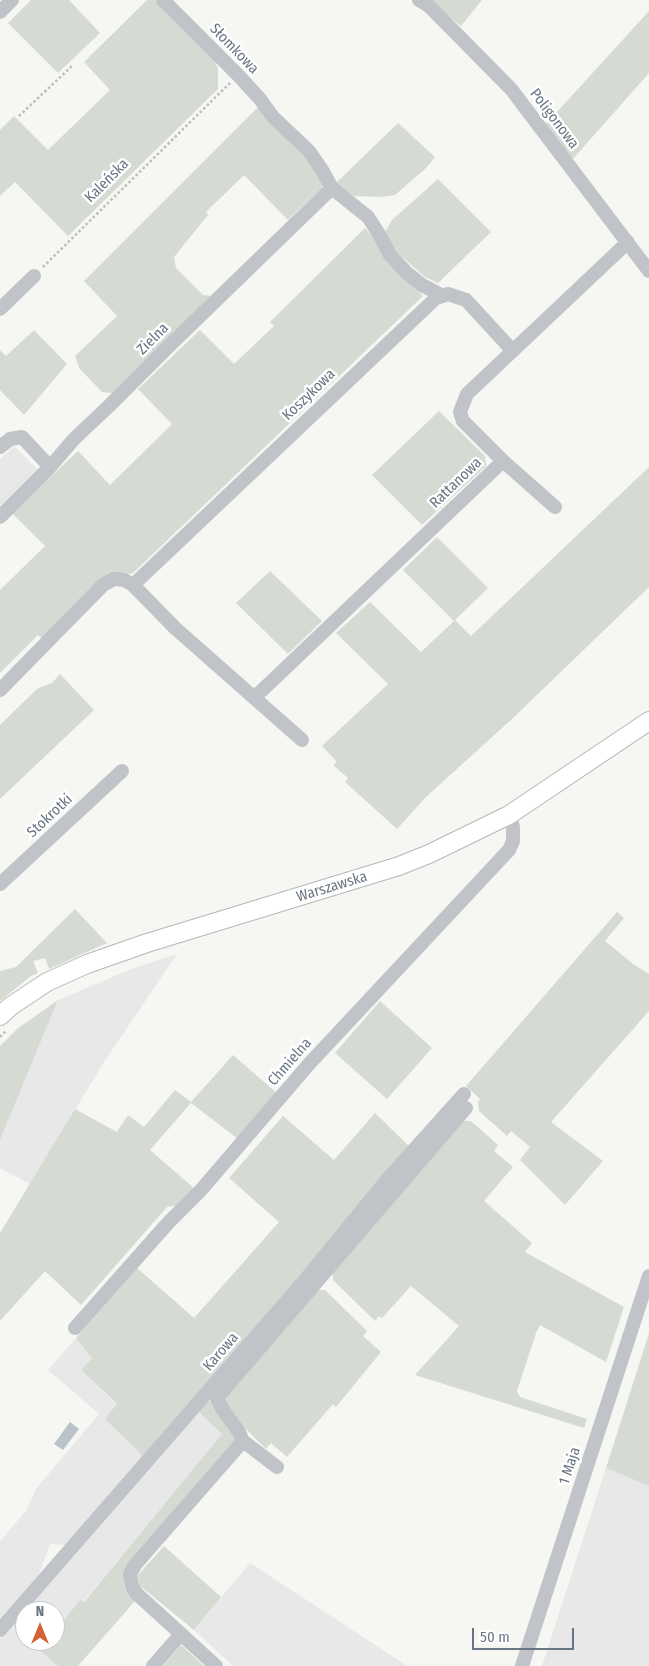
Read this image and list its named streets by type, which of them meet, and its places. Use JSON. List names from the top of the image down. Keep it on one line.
{"streets":{"main road":["Warszawska"],"street":["Słomkowa","Poligonowa","Zielna","Koszykowa","Rattanowa","Stokrotki","Chmielna","Karowa","1 Maja"],"path":["Kaleńska"]},"crossings":[["Słomkowa","Kaleńska"],["Słomkowa","Zielna"],["Poligonowa","Rattanowa"],["Warszawska","Chmielna"]],"scale_bar":"50 m","north":"top"}
